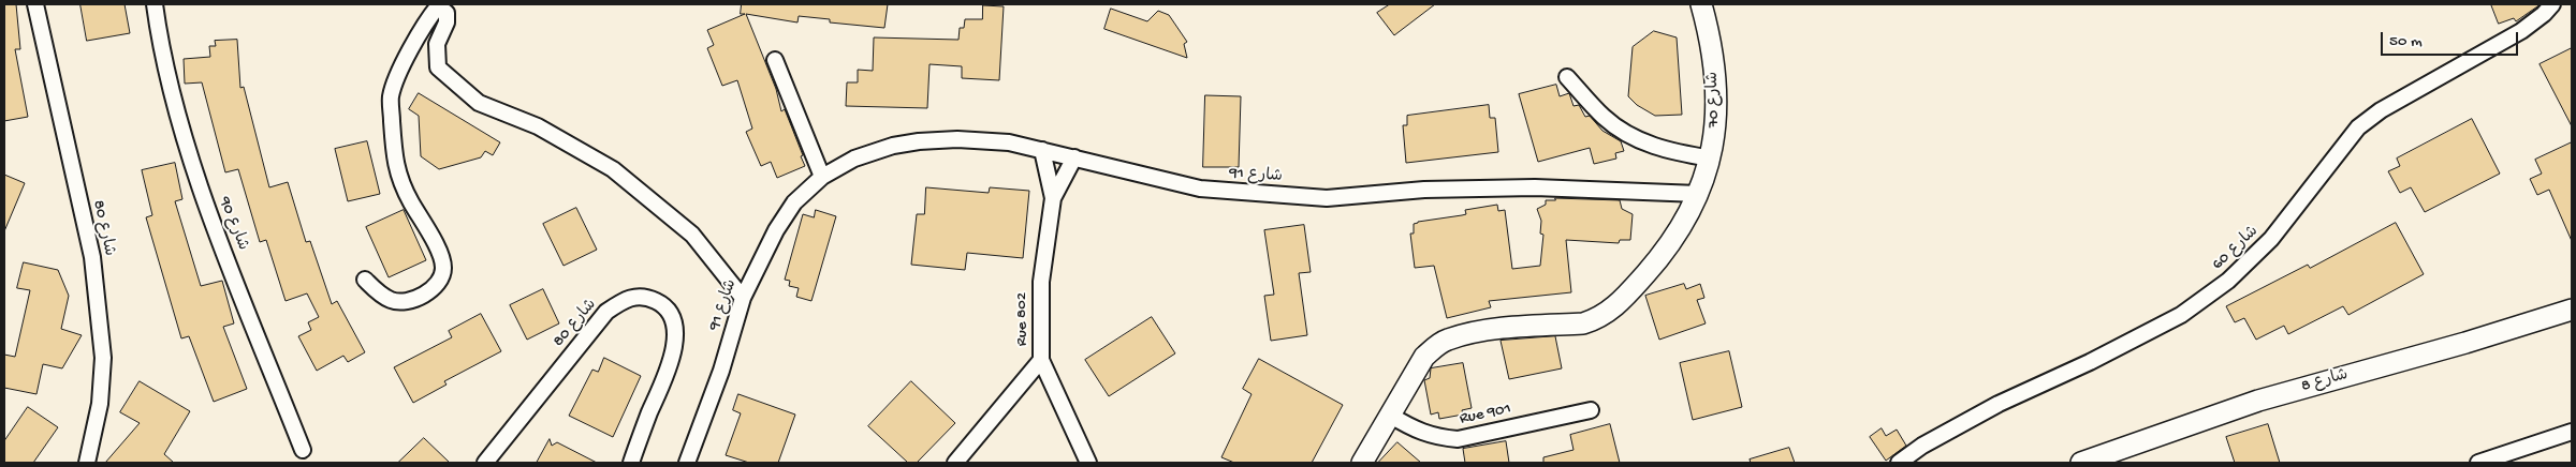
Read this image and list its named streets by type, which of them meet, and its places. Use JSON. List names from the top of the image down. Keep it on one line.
{"streets":{"street":["شارع 70","شارع 91","شارع 90","شارع 80","شارع 60","Rue 802","شارع 8","Rue 901"]},"crossings":[["شارع 70","شارع 91"],["شارع 70","Rue 901"],["شارع 91","Rue 802"]],"scale_bar":"50 m"}
